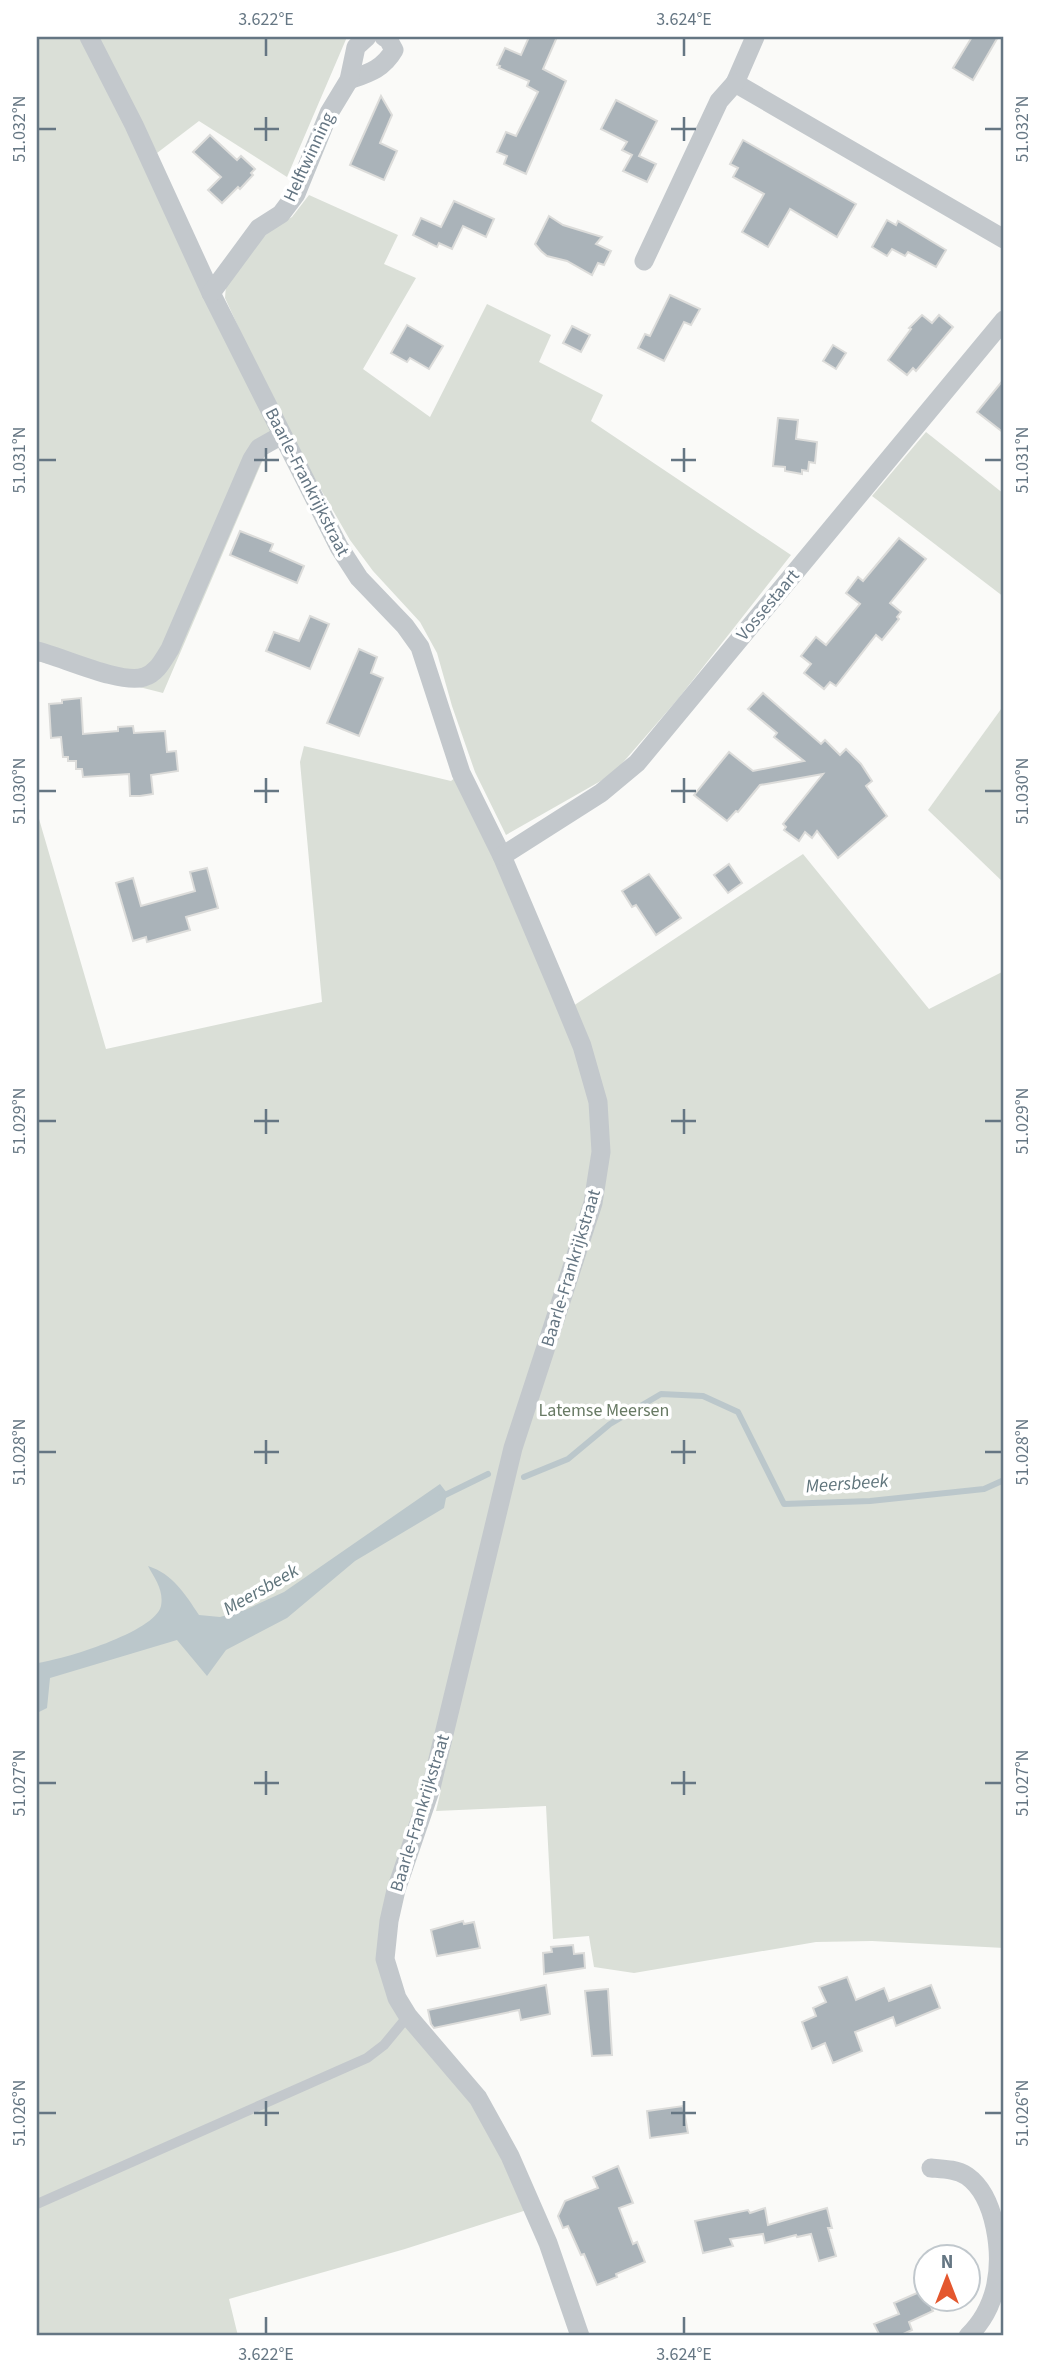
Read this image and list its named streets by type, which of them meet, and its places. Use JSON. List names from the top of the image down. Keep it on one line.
{"streets":{"street":["Helftwinning","Baarle-Frankrijkstraat","Vossestaart"]},"crossings":[["Helftwinning","Baarle-Frankrijkstraat"],["Baarle-Frankrijkstraat","Vossestaart"]],"water":["Meersbeek"],"parks":["Latemse Meersen"],"north":"top","coordinates":["3.622°E","3.624°E","51.032°N","51.031°N","51.030°N","51.029°N","51.028°N","51.027°N","51.026°N"]}
